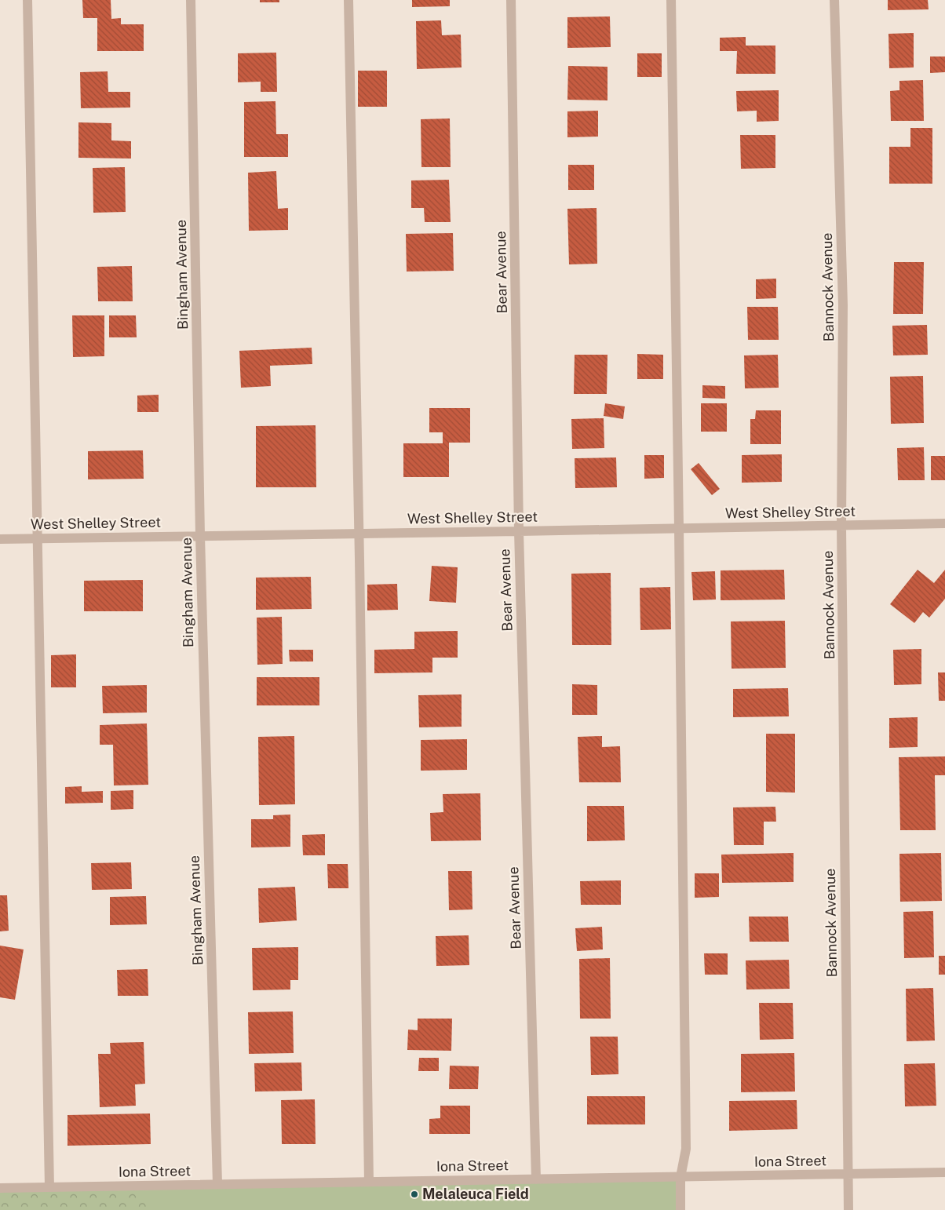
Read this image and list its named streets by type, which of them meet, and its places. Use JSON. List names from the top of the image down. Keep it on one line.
{"streets":{"street":["Bear Avenue","Bingham Avenue","Bannock Avenue","West Shelley Street","Iona Street"]},"crossings":[["Bear Avenue","West Shelley Street"],["Bear Avenue","Iona Street"],["Bingham Avenue","West Shelley Street"],["Bingham Avenue","Iona Street"],["Bannock Avenue","West Shelley Street"],["Bannock Avenue","Iona Street"]],"places":["Melaleuca Field"]}
